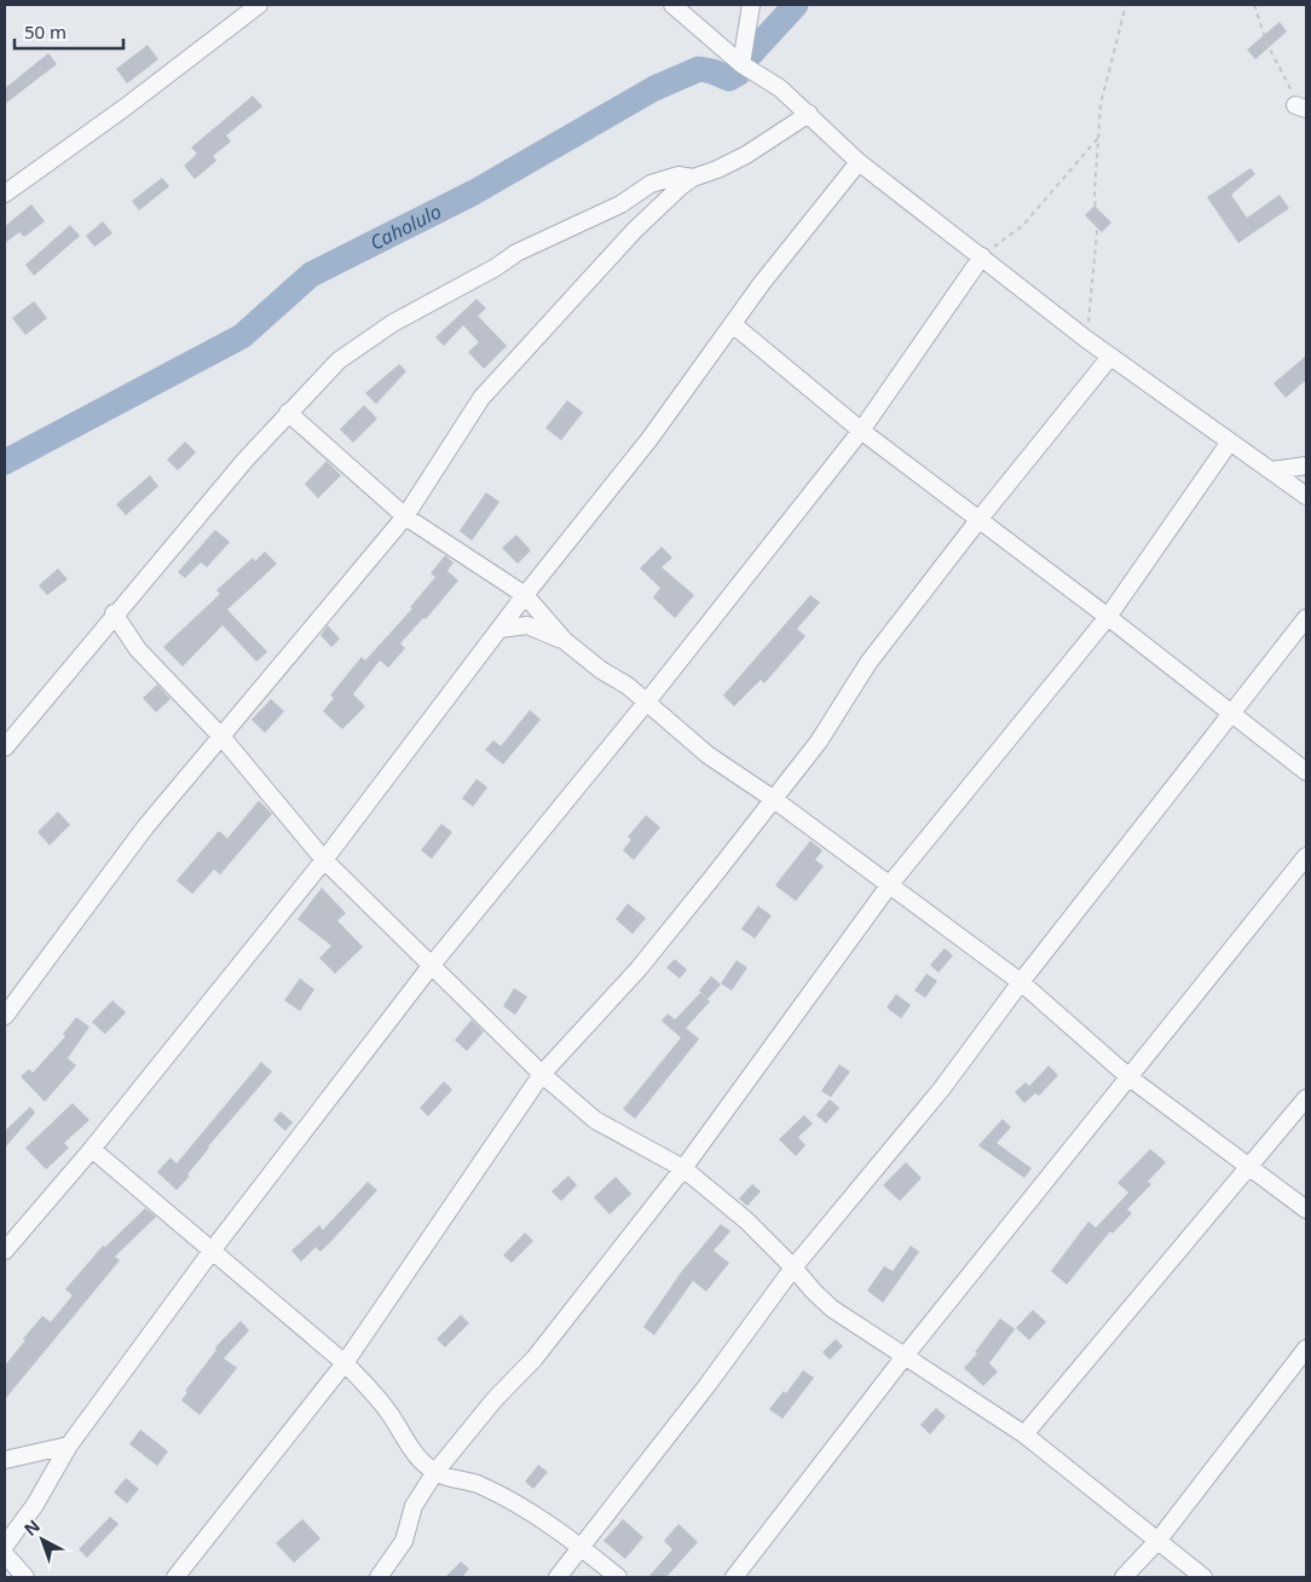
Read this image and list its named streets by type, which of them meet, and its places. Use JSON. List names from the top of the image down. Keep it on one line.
{"water":["Caholulo"],"scale_bar":"50 m","north":"top left"}
